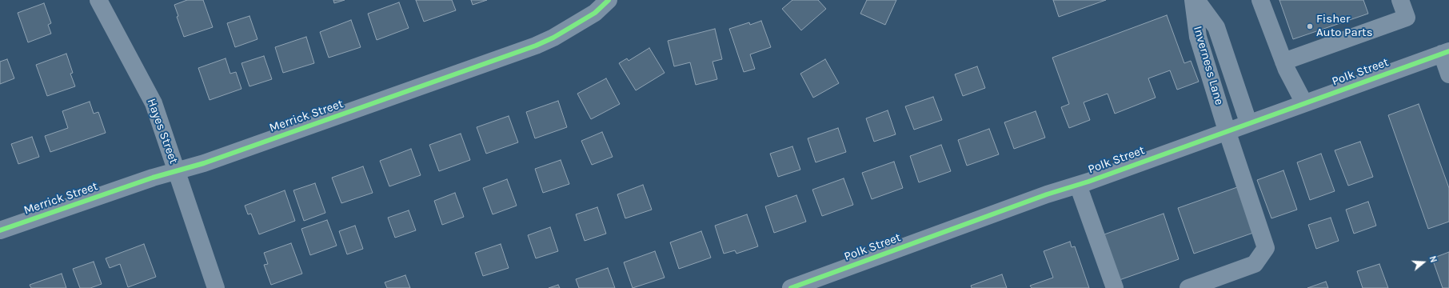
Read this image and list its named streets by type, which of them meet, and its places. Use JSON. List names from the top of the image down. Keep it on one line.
{"streets":{"street":["Inverness Lane","Polk Street","Merrick Street","Hayes Street"]},"crossings":[["Inverness Lane","Polk Street"],["Merrick Street","Hayes Street"]],"places":["Fisher Auto Parts"],"north":"right"}
